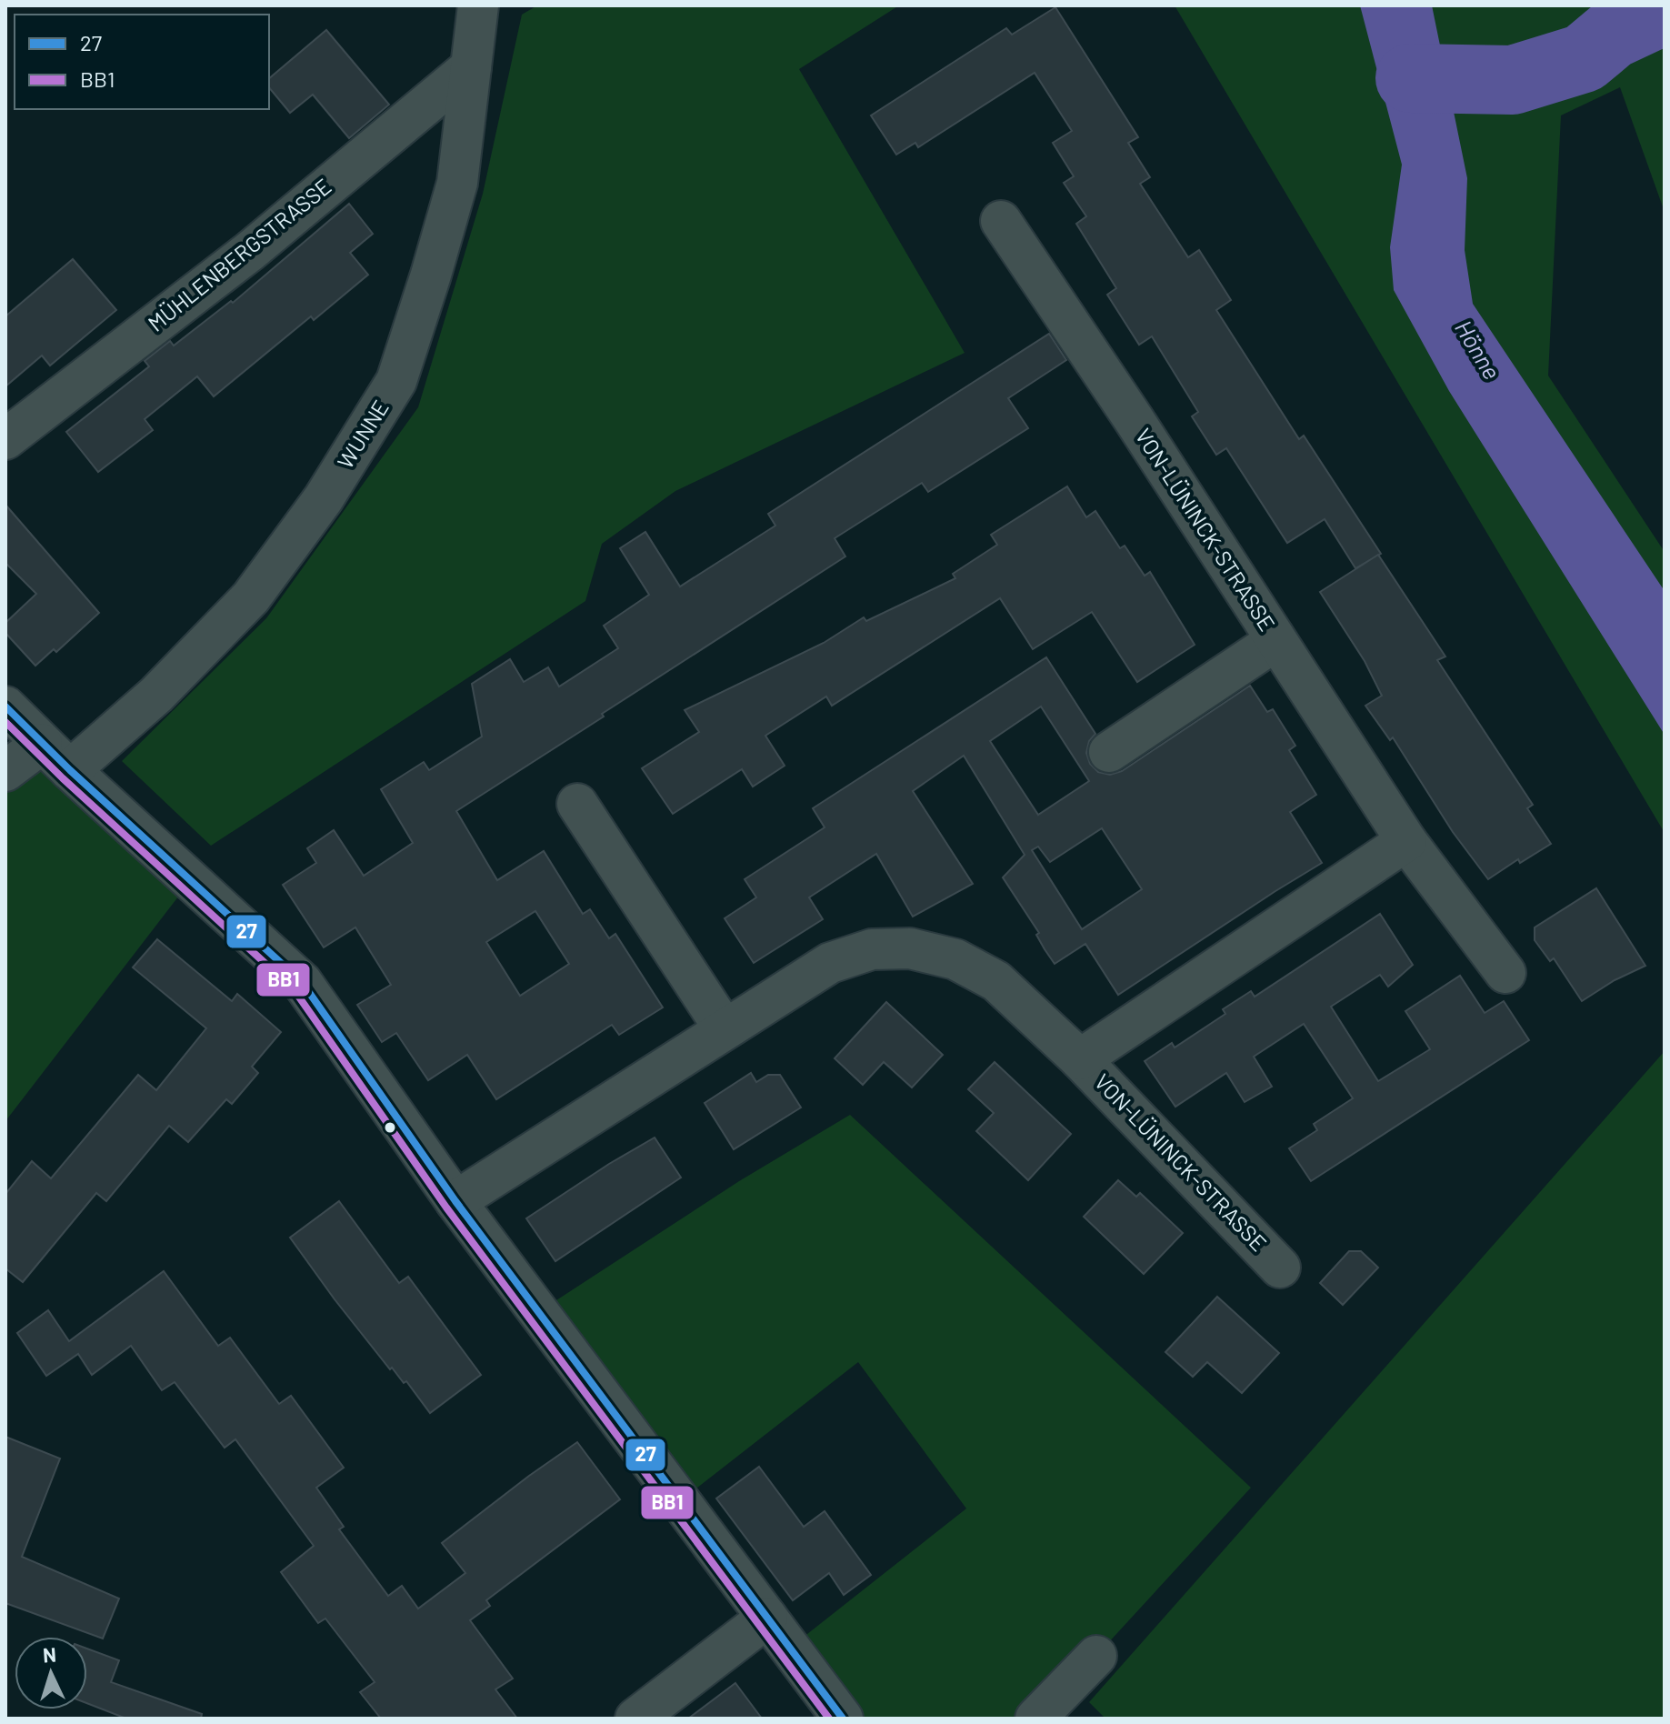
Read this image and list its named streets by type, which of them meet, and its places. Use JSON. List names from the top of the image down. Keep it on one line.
{"streets":{"street":["MÜHLENBERGSTRASSE","WUNNE","VON-LÜNINCK-STRASSE"]},"crossings":[["MÜHLENBERGSTRASSE","WUNNE"]],"water":["Hönne"],"lines":["transit line 27","transit line BB1"],"legend":["27","BB1"],"north":"top"}
